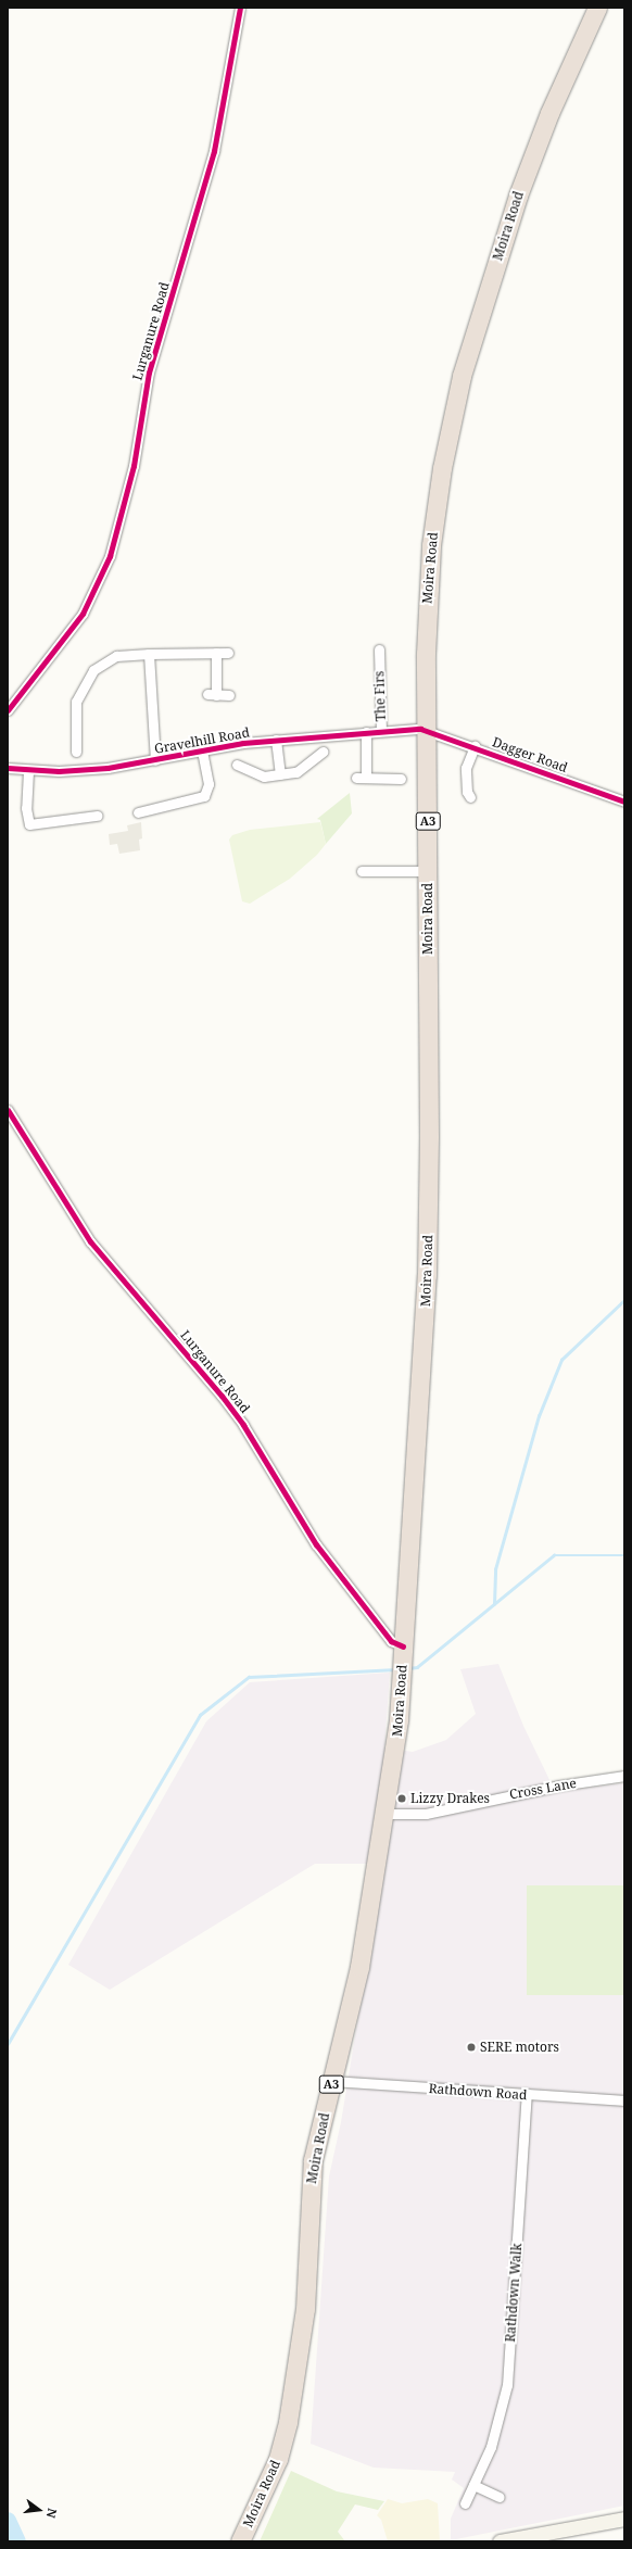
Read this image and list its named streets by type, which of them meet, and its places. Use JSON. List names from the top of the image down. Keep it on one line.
{"streets":{"highway":["Moira Road","A3"],"street":["Lurganure Road","The Firs","Gravelhill Road","Dagger Road","Cross Lane","Rathdown Road","Rathdown Walk"]},"crossings":[["Moira Road","Lurganure Road"],["Moira Road","Gravelhill Road"],["Moira Road","Dagger Road"],["Moira Road","Cross Lane"],["Moira Road","Rathdown Road"],["The Firs","Gravelhill Road"],["Gravelhill Road","Dagger Road"],["Rathdown Road","Rathdown Walk"]],"places":["Lizzy Drakes","SERE motors"],"north":"right"}
